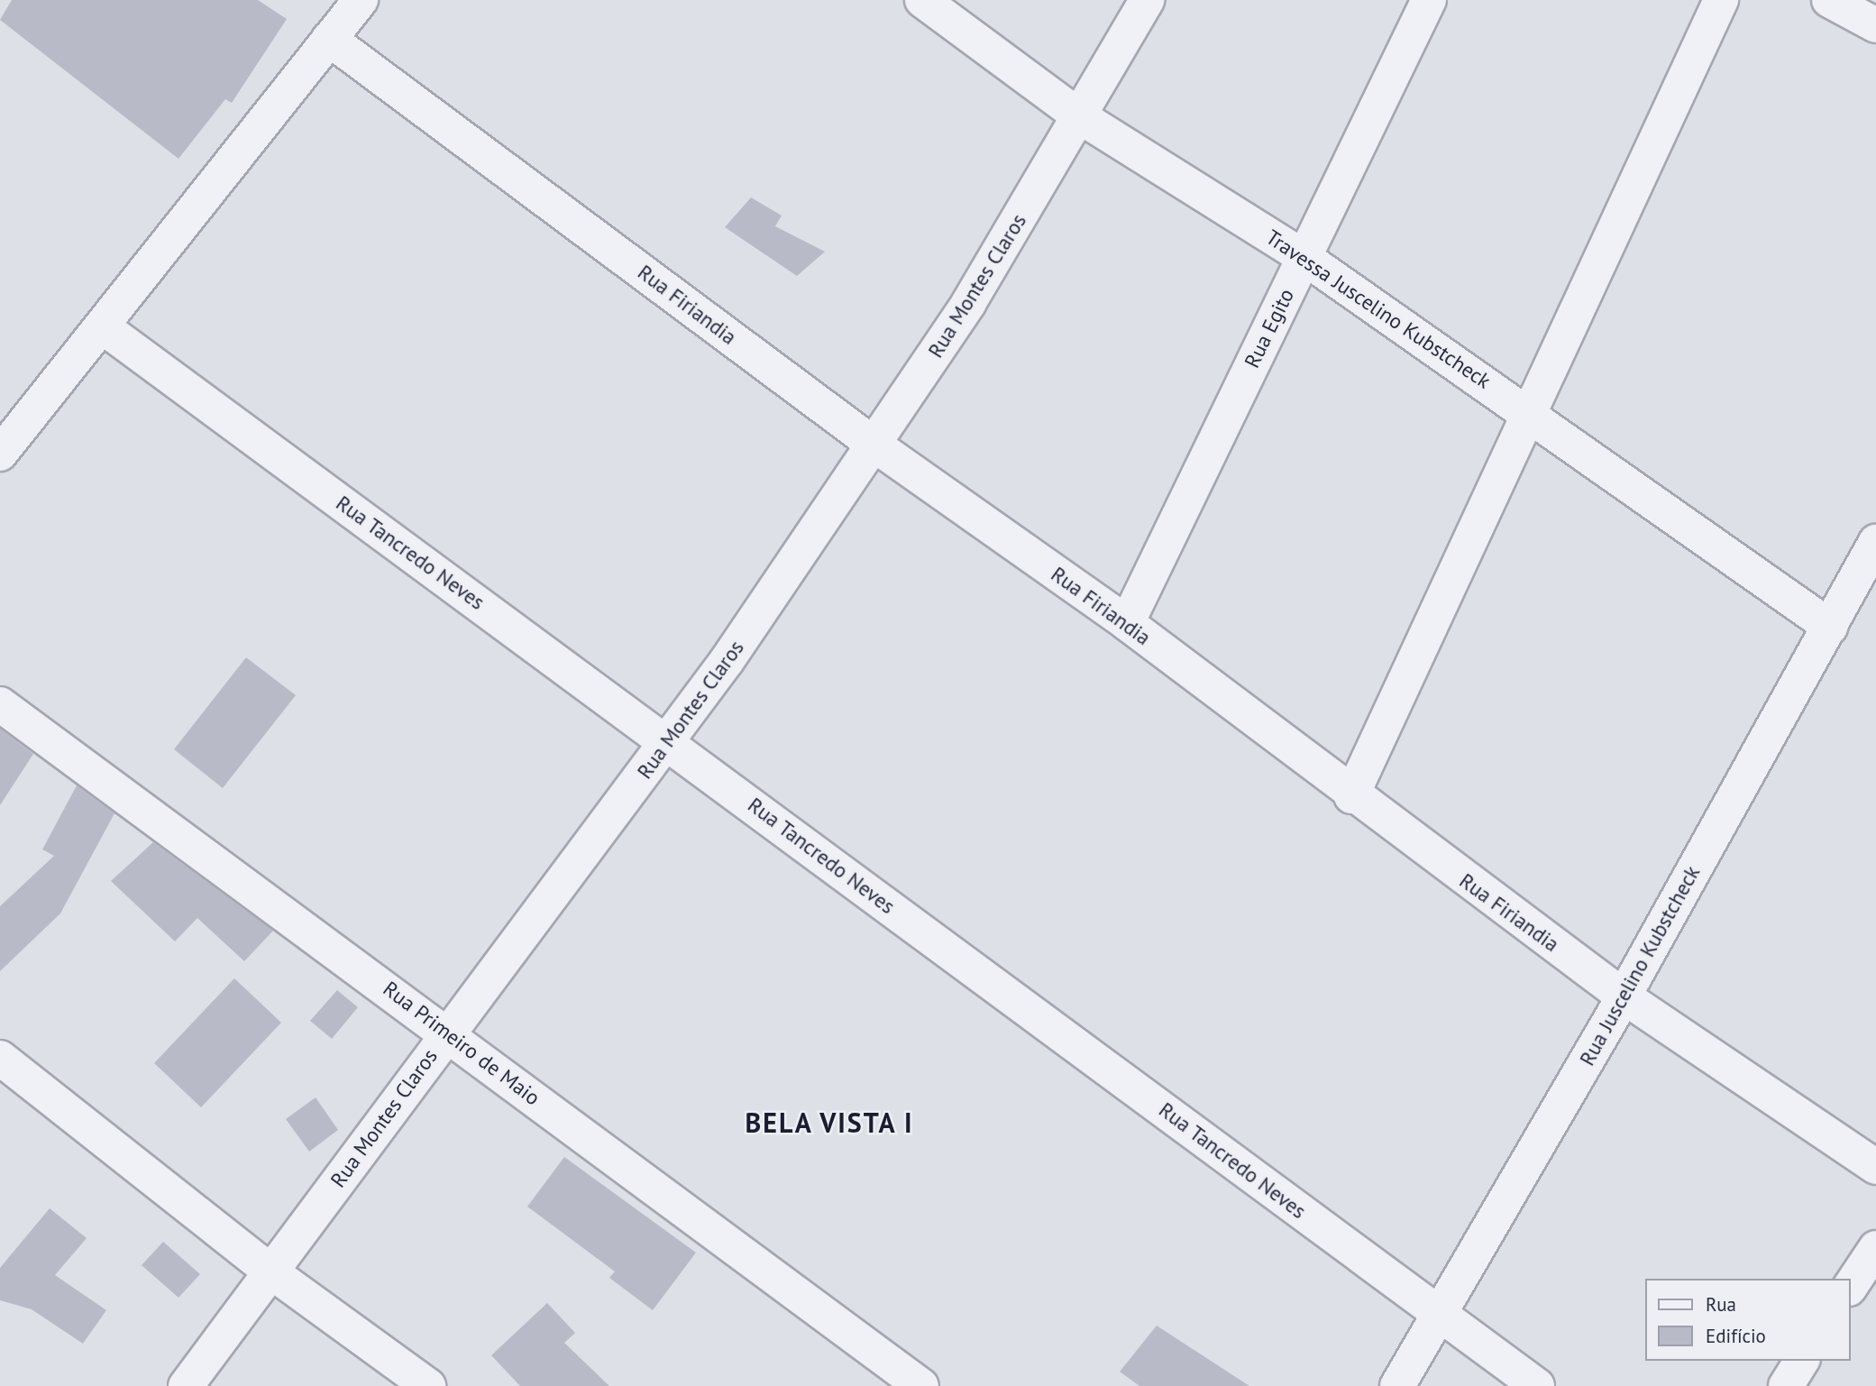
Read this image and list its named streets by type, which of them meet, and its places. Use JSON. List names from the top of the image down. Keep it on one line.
{"streets":{"street":["Rua Montes Claros","Rua Firiandia","Travessa Juscelino Kubstcheck","Rua Egito","Rua Tancredo Neves","Rua Juscelino Kubstcheck","Rua Primeiro de Maio"]},"crossings":[["Rua Montes Claros","Rua Firiandia"],["Rua Montes Claros","Travessa Juscelino Kubstcheck"],["Rua Montes Claros","Rua Tancredo Neves"],["Rua Montes Claros","Rua Primeiro de Maio"],["Rua Firiandia","Rua Egito"],["Rua Firiandia","Rua Juscelino Kubstcheck"],["Travessa Juscelino Kubstcheck","Rua Egito"],["Travessa Juscelino Kubstcheck","Rua Juscelino Kubstcheck"],["Rua Tancredo Neves","Rua Juscelino Kubstcheck"]],"districts":["BELA VISTA I"],"legend":["Rua","Edifício"]}
